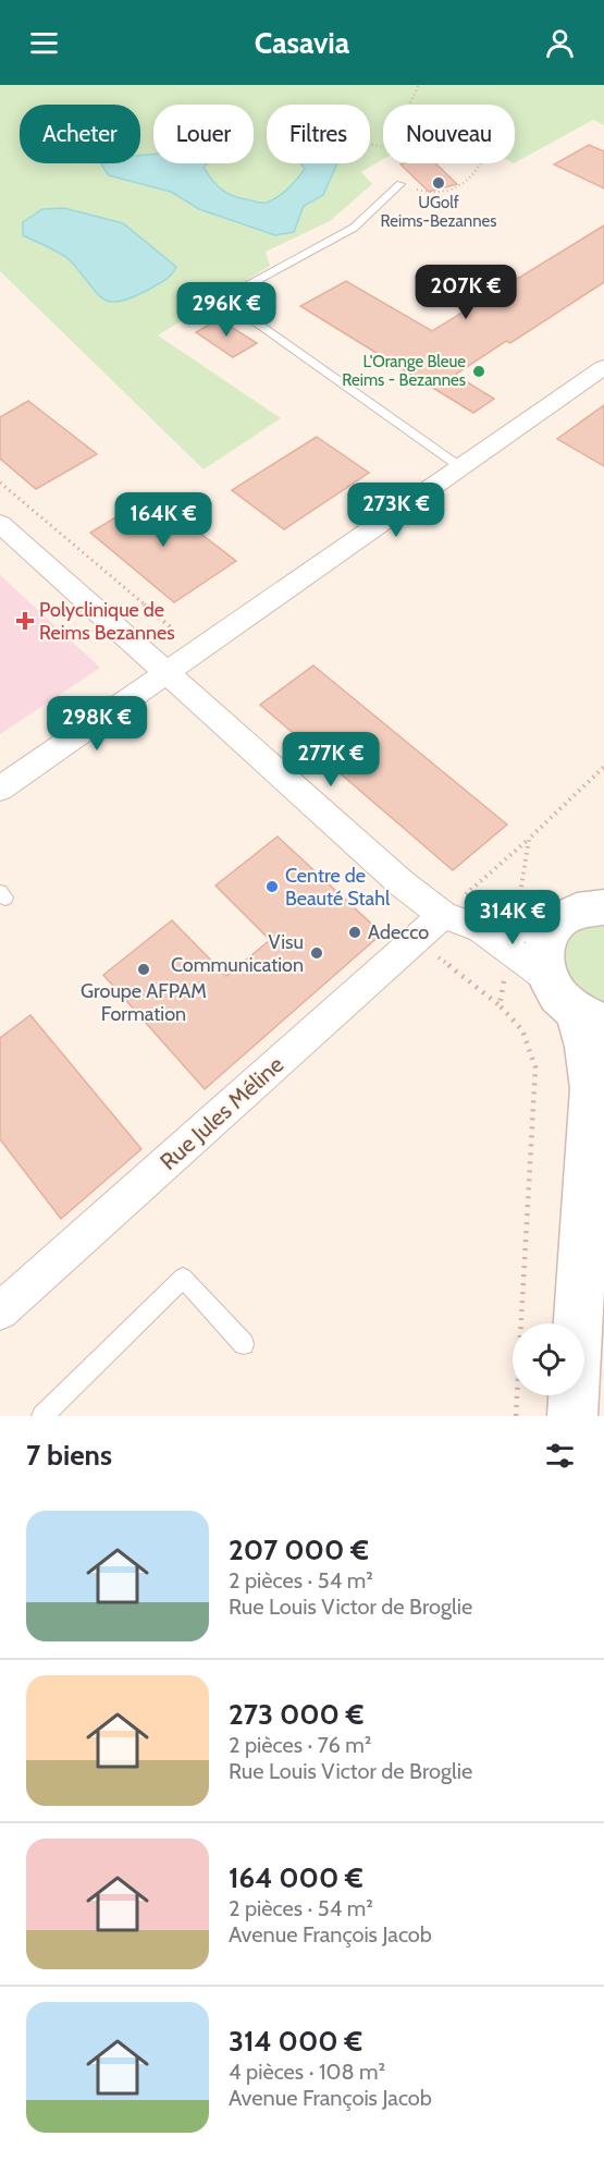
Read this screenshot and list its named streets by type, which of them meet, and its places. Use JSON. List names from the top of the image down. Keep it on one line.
{"streets":{"street":["Rue Jules Méline"]},"places":{"other":["UGolf Reims-Bezannes","L'Orange Bleue Reims - Bezannes","Centre de Beauté Stahl","Adecco","Visu Communication","Groupe AFPAM Formation"],"health":["Polyclinique de Reims Bezannes"]},"page":{"header":"Casavia","chip":["Acheter","Louer","Filtres","Nouveau"],"price":["207K €","296K €","273K €","164K €","298K €","277K €","314K €"],"heading":"7 biens","list":[{"name":"207 000 €","note":"2 pièces · 54 m² · Rue Louis Victor de Broglie"},{"name":"273 000 €","note":"2 pièces · 76 m² · Rue Louis Victor de Broglie"},{"name":"164 000 €","note":"2 pièces · 54 m² · Avenue François Jacob"},{"name":"314 000 €","note":"4 pièces · 108 m² · Avenue François Jacob"}]}}
